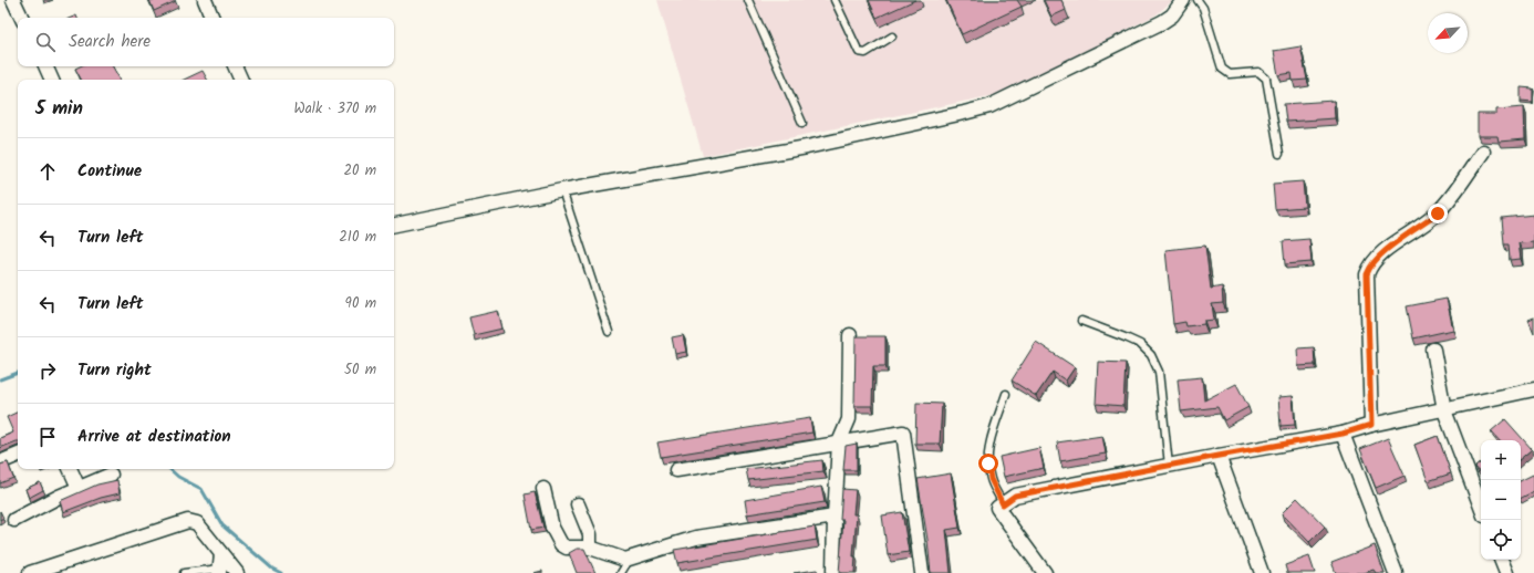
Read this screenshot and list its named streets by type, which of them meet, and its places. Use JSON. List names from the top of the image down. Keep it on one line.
{"north":"bottom left","page":{"search":"Search here","heading":["5 min","Walk · 370 m"],"list":[["Continue","20 m"],["Turn left","210 m"],["Turn left","90 m"],["Turn right","50 m"],"Arrive at destination"],"map_buttons":["+","−"]}}
